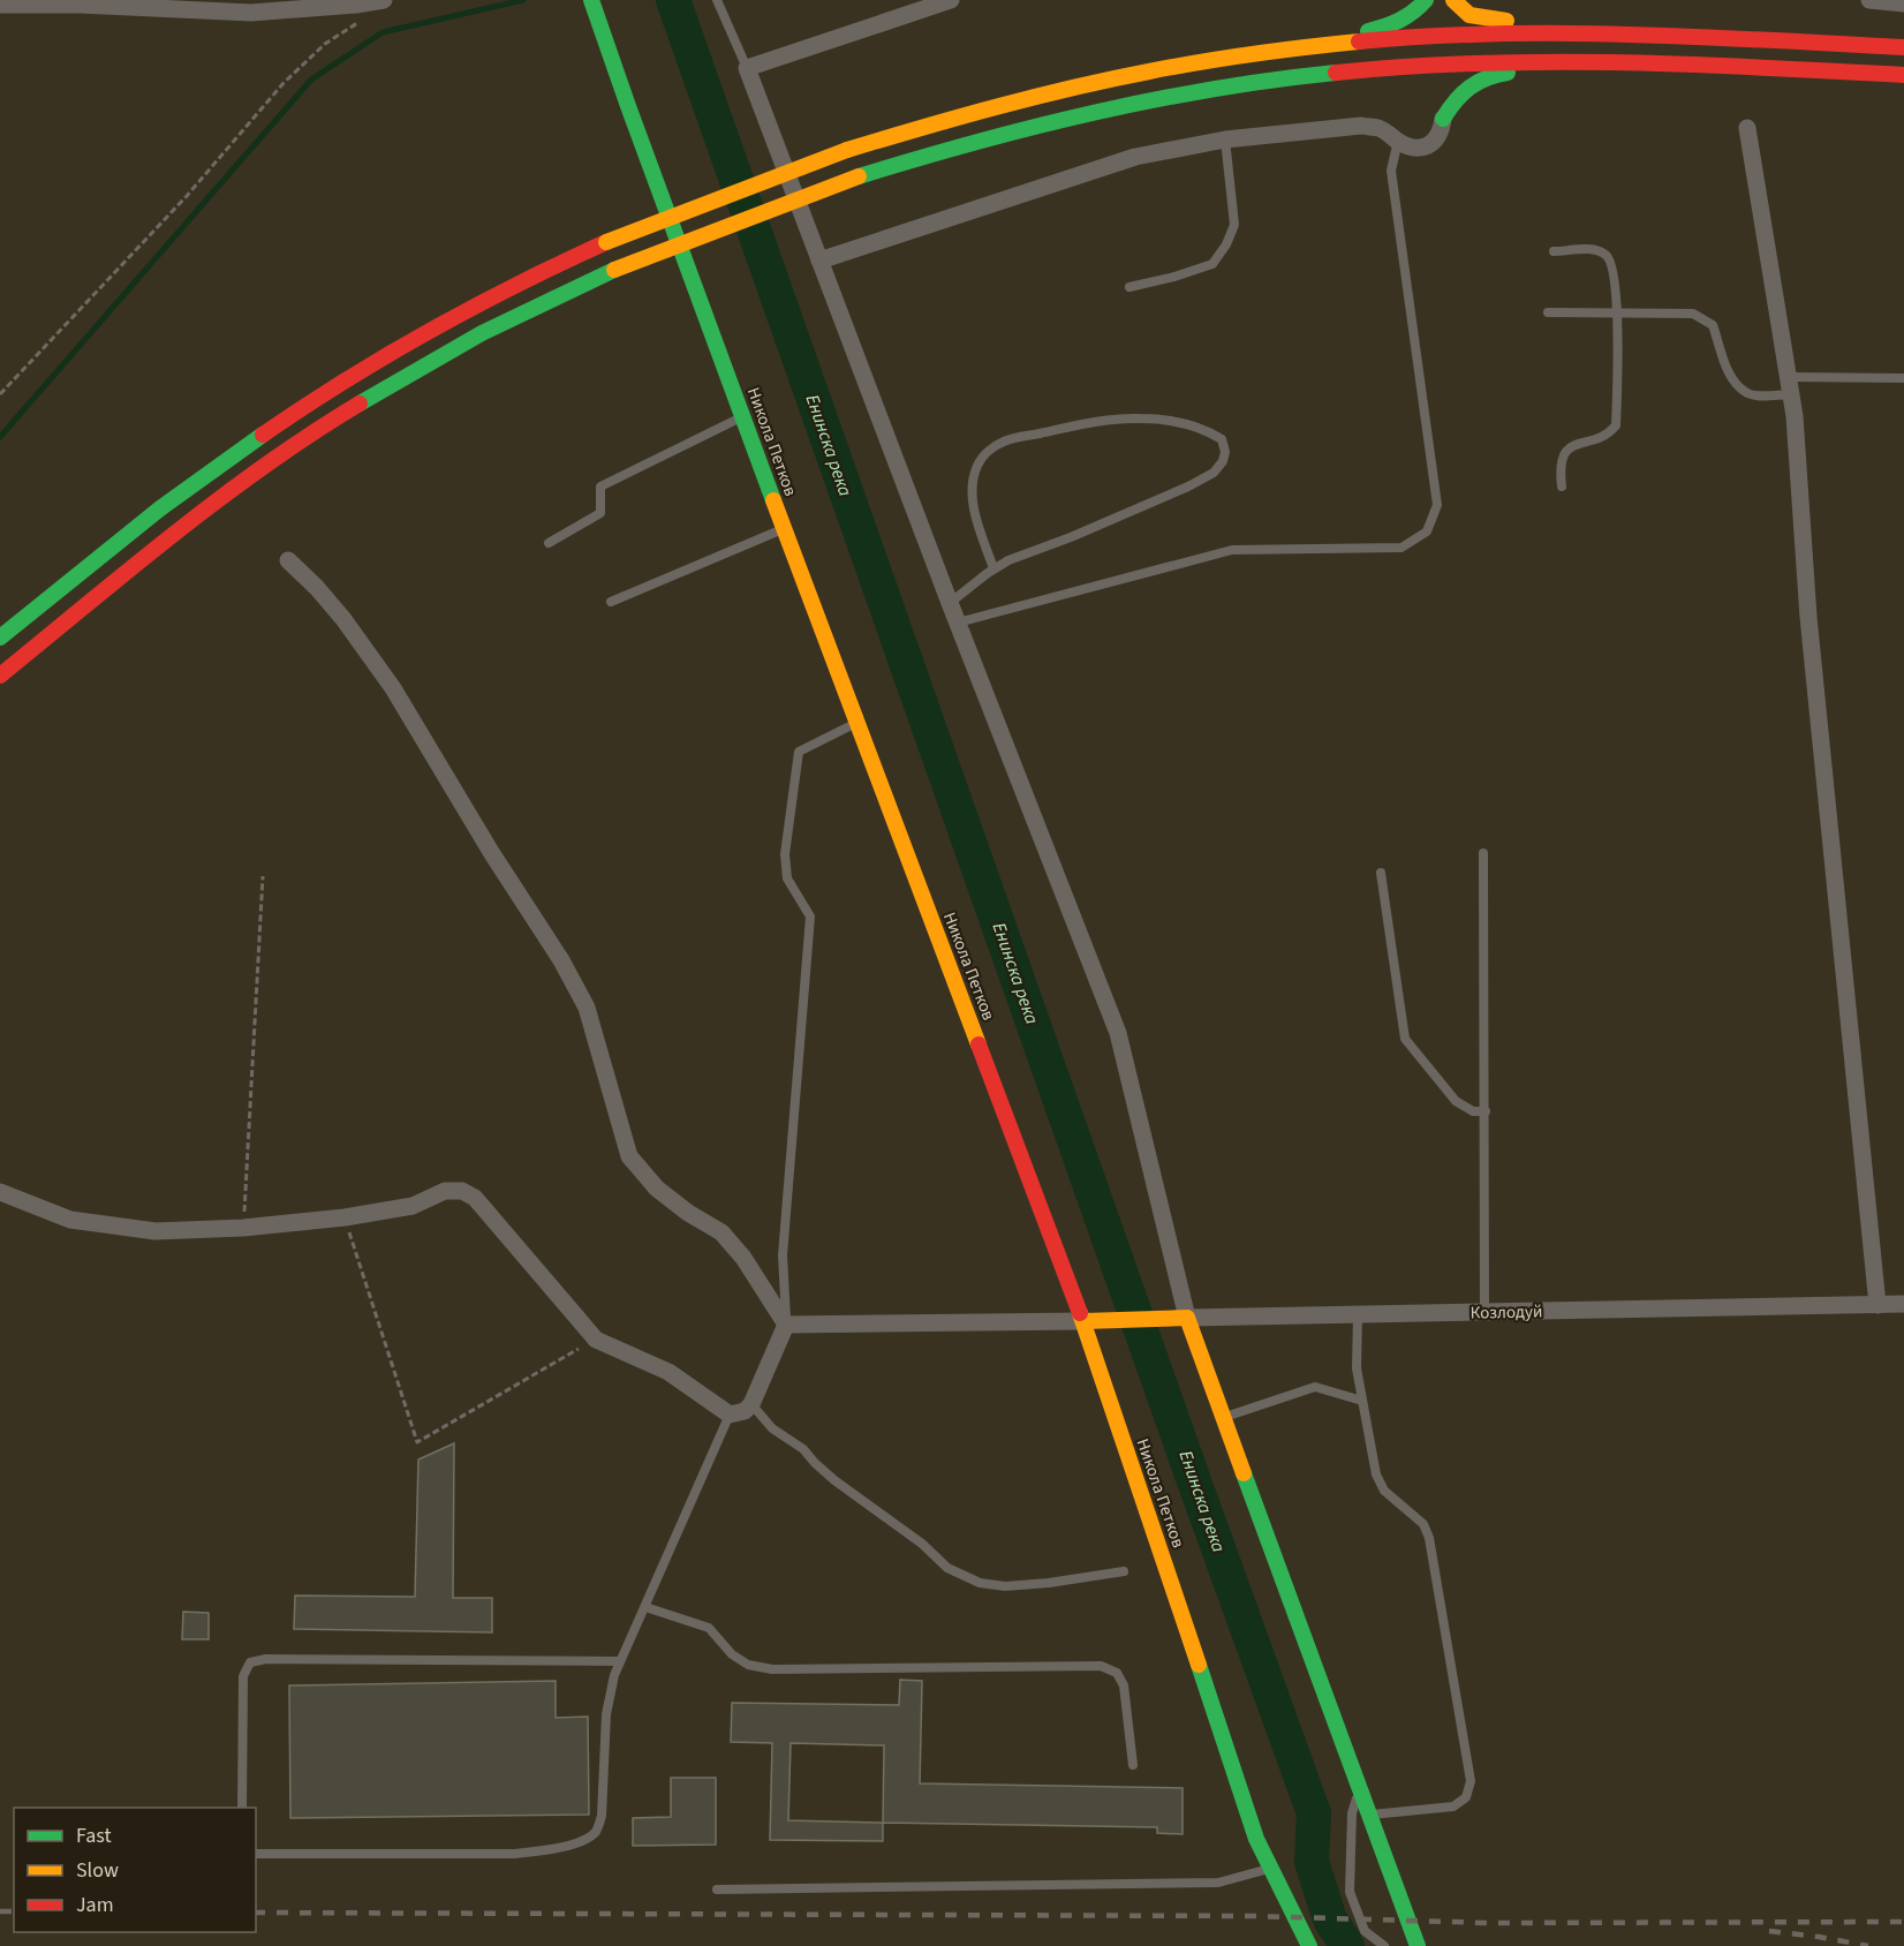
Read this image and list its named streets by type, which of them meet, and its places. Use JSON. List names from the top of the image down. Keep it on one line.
{"streets":{"main road":["Никола Петков","Козлодуй"]},"crossings":[["Никола Петков","Козлодуй"]],"water":["Енинска река"],"legend":["Fast","Slow","Jam"]}
